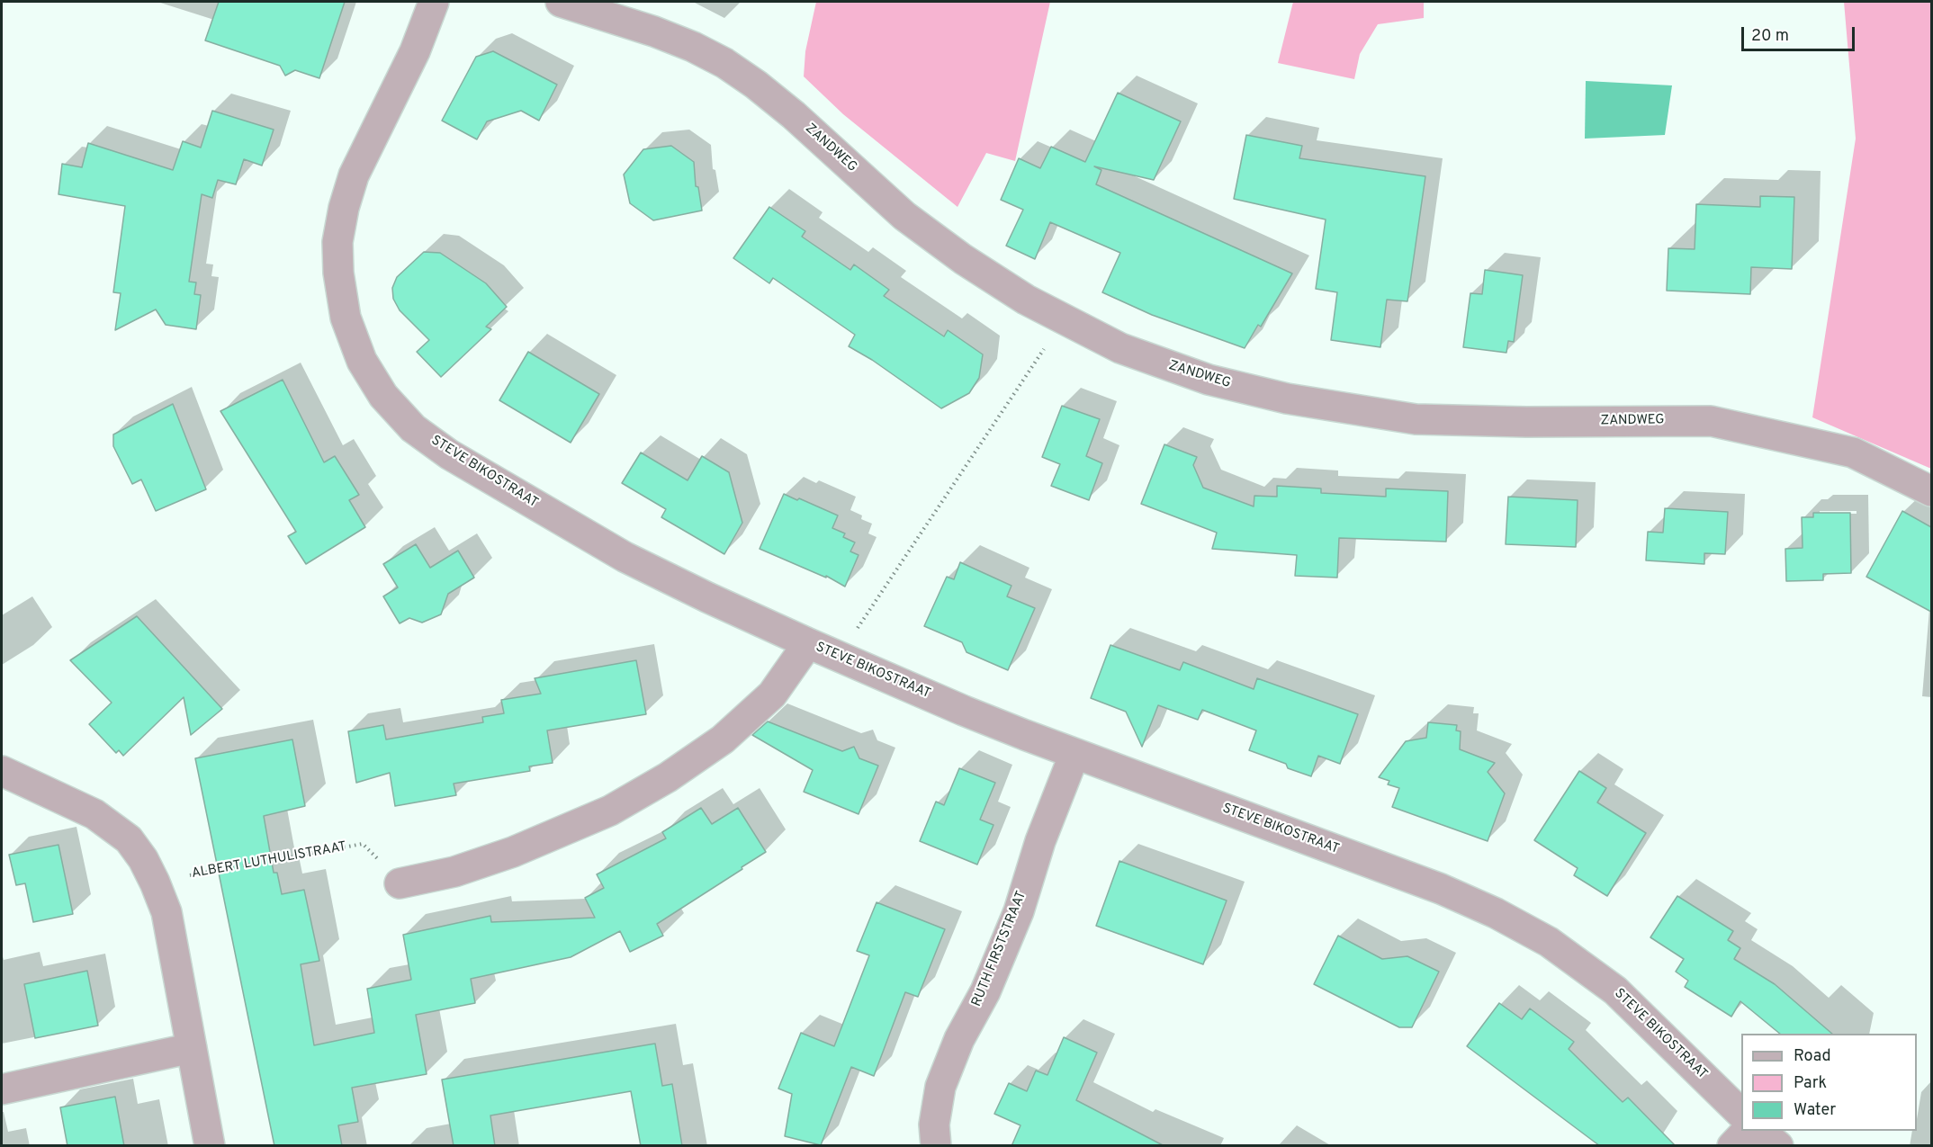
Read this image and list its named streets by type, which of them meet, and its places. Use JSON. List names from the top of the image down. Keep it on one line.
{"streets":{"street":["ZANDWEG","STEVE BIKOSTRAAT","RUTH FIRSTSTRAAT"],"path":["ALBERT LUTHULISTRAAT"]},"crossings":[["STEVE BIKOSTRAAT","RUTH FIRSTSTRAAT"]],"legend":["Road","Park","Water"],"scale_bar":"20 m"}
